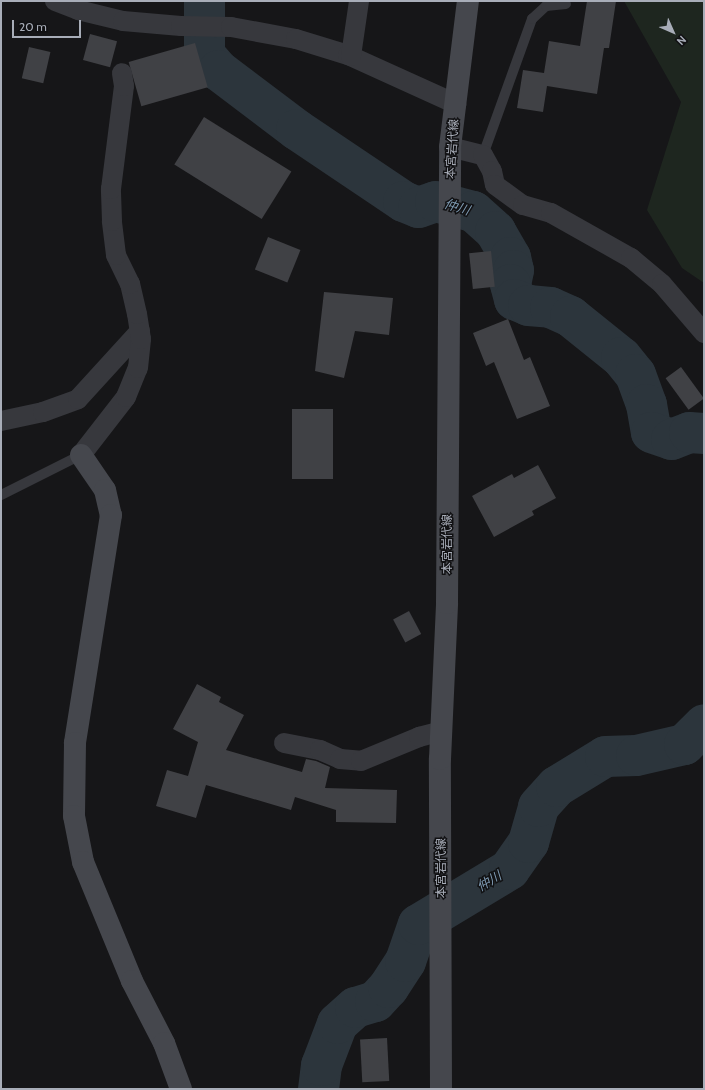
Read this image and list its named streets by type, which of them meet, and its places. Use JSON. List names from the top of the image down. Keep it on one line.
{"streets":{"main road":["本宮岩代線"]},"water":["仲川"],"scale_bar":"20 m","north":"bottom right"}
